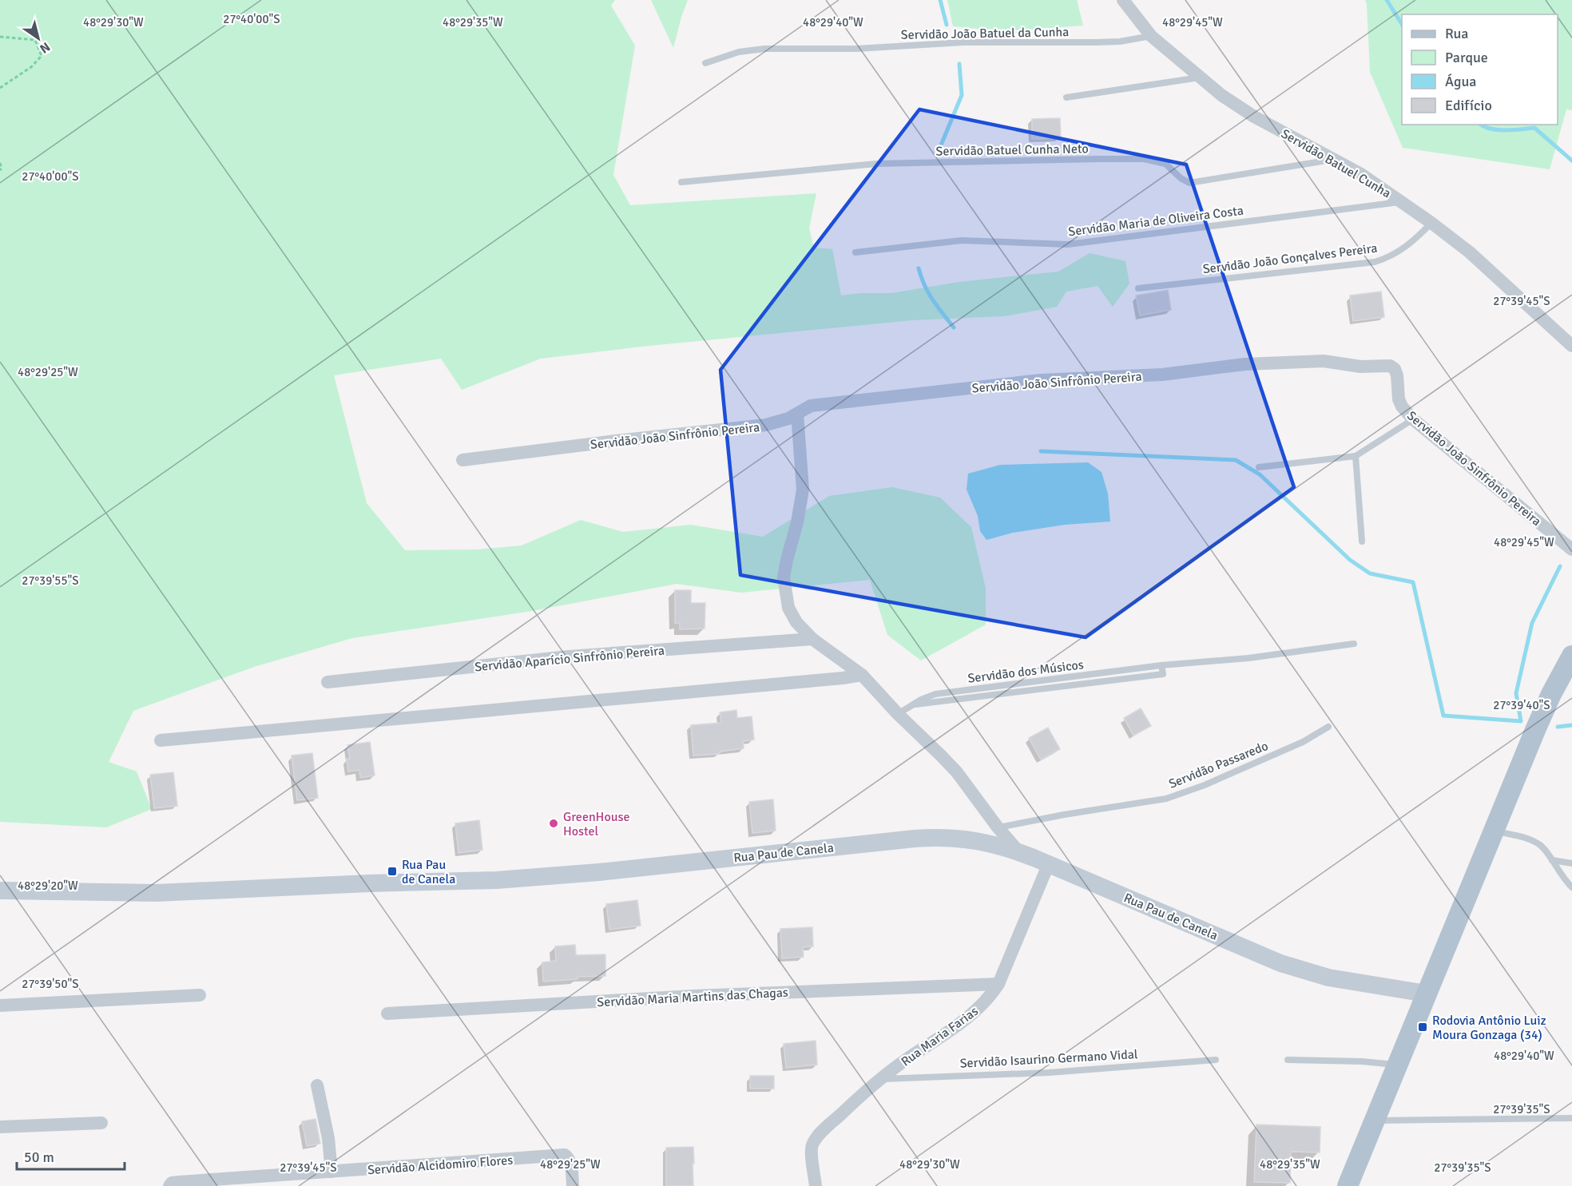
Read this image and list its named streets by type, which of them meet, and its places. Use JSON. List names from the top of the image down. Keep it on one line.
{"streets":{"street":["Servidão Batuel Cunha","Servidão João Sinfrônio Pereira","Servidão Aparício Sinfrônio Pereira","Rua Pau de Canela","Servidão Maria Martins das Chagas","Rua Maria Farias","Servidão Alcidomiro Flores"],"lane":["Servidão João Batuel da Cunha","Servidão Batuel Cunha Neto","Servidão Maria de Oliveira Costa","Servidão João Gonçalves Pereira","Servidão dos Músicos","Servidão Passaredo","Servidão Isaurino Germano Vidal"]},"crossings":[["Servidão João Batuel da Cunha","Servidão Batuel Cunha"],["Servidão Batuel Cunha Neto","Servidão Batuel Cunha"],["Servidão Batuel Cunha","Servidão Maria de Oliveira Costa"],["Servidão Batuel Cunha","Servidão João Gonçalves Pereira"],["Rua Pau de Canela","Rua Maria Farias"],["Servidão Maria Martins das Chagas","Rua Maria Farias"],["Rua Maria Farias","Servidão Isaurino Germano Vidal"]],"places":{"other":["GreenHouse Hostel"],"transit":["Rua Pau de Canela","Rodovia Antônio Luiz Moura Gonzaga (34)"]},"legend":["Rua","Parque","Água","Edifício"],"scale_bar":"50 m","north":"bottom right","coordinates":["27°40'00\"S","48°29'30\"W","48°29'35\"W","48°29'40\"W","48°29'45\"W","27°39'45\"S","48°29'25\"W","27°39'55\"S","27°39'40\"S","48°29'20\"W","27°39'50\"S","27°39'35\"S"]}
